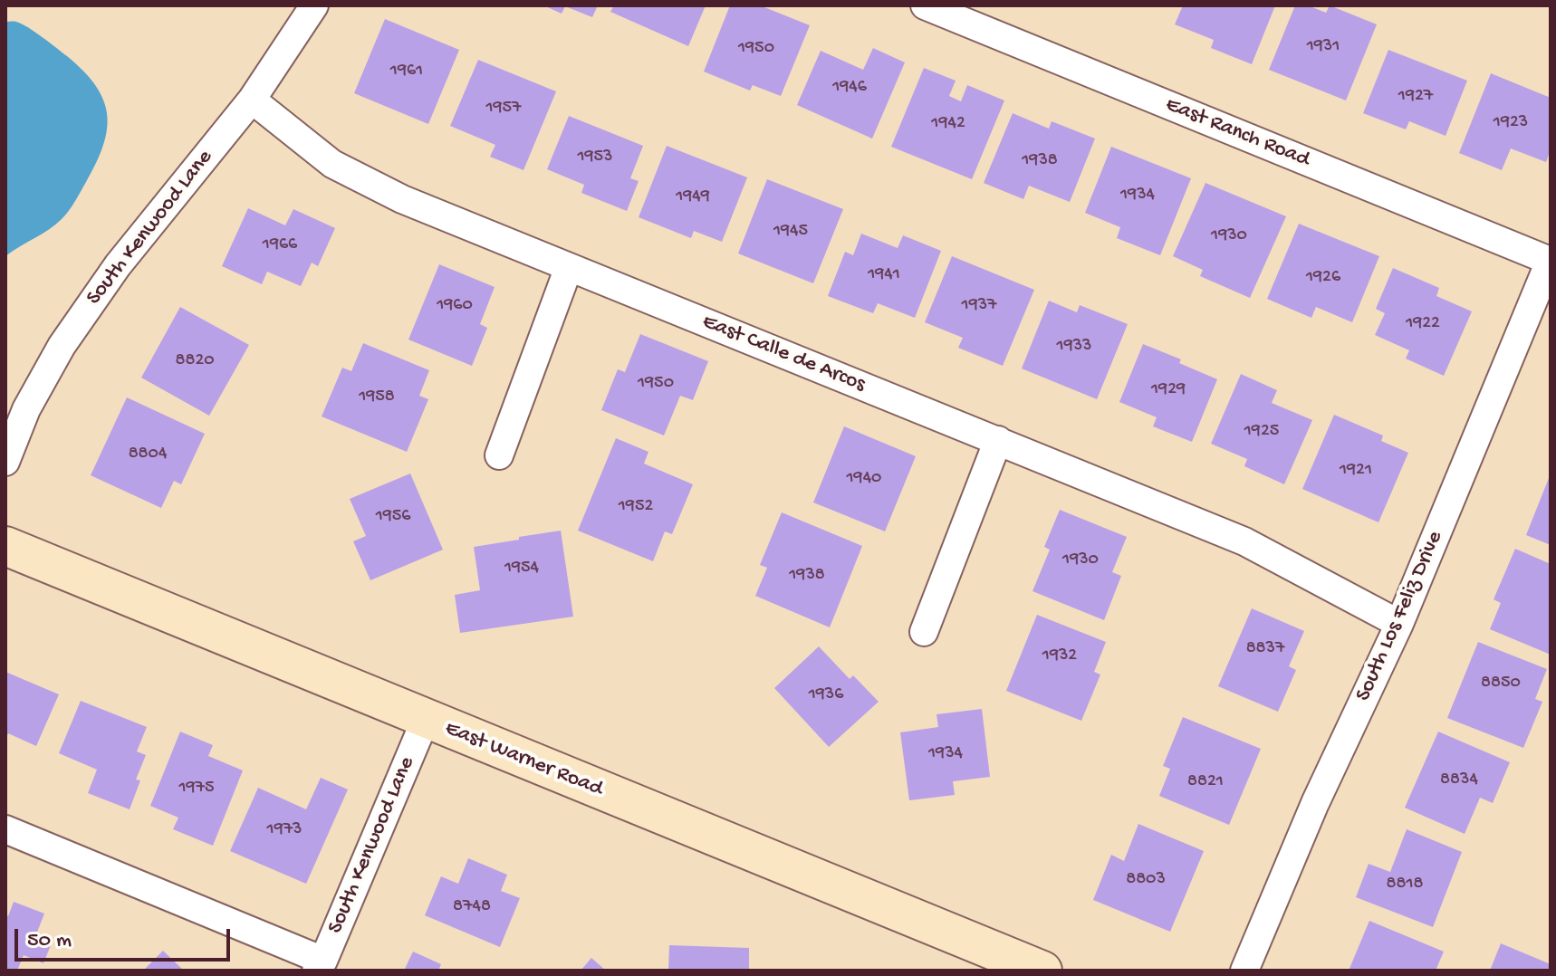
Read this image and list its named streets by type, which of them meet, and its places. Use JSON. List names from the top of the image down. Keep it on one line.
{"streets":{"main road":["East Warner Road"],"street":["East Ranch Road","South Kenwood Lane","East Calle de Arcos","South Los Feliz Drive"]},"crossings":[["East Ranch Road","South Los Feliz Drive"],["South Kenwood Lane","East Calle de Arcos"],["South Kenwood Lane","East Warner Road"],["East Calle de Arcos","South Los Feliz Drive"]],"house_numbers":["1931","1950","1961","1946","1927","1957","1923","1942","1953","1938","1934","1949","1945","1930","1966","1941","1926","1960","1937","1922","1933","8820","1950","1929","1958","1925","8804","1921","1940","1952","1956","1930","1954","1938","8837","1932","8850","1936","1934","8834","8821","1975","1973","8803","8818","8748"],"scale_bar":"50 m"}
